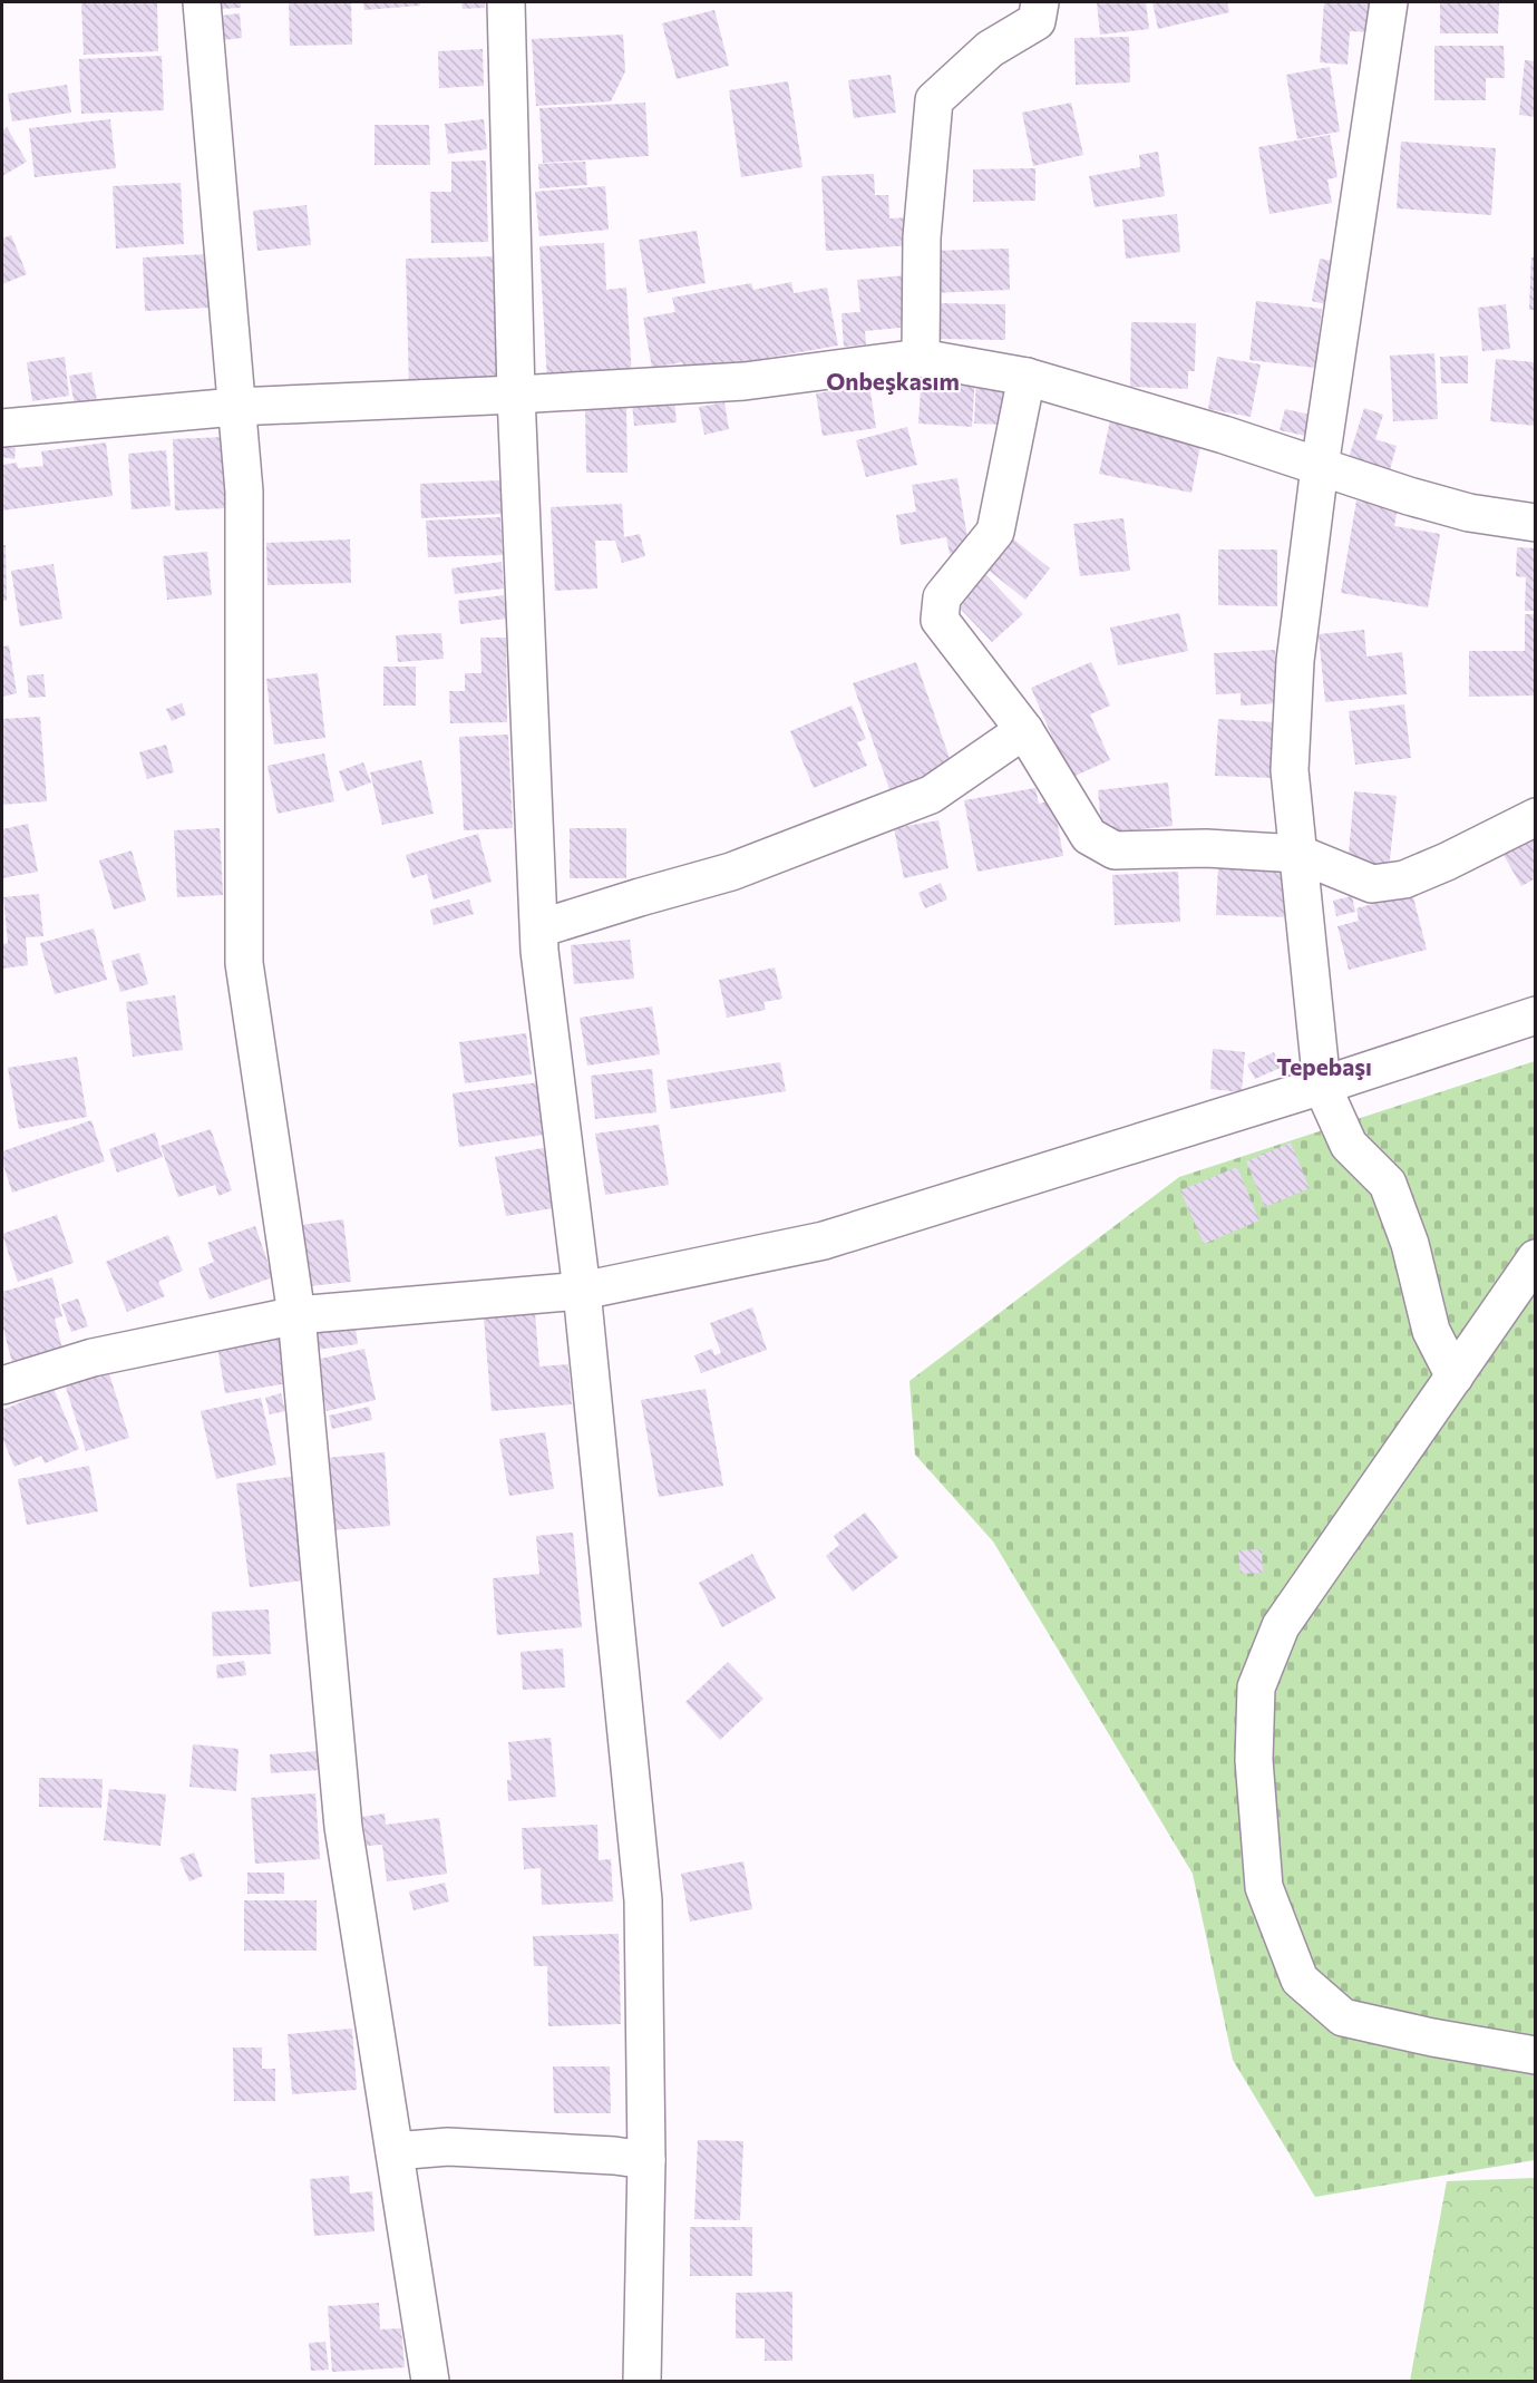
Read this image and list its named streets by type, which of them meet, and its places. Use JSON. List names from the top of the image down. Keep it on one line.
{"districts":["Onbeşkasım","Tepebaşı"]}
